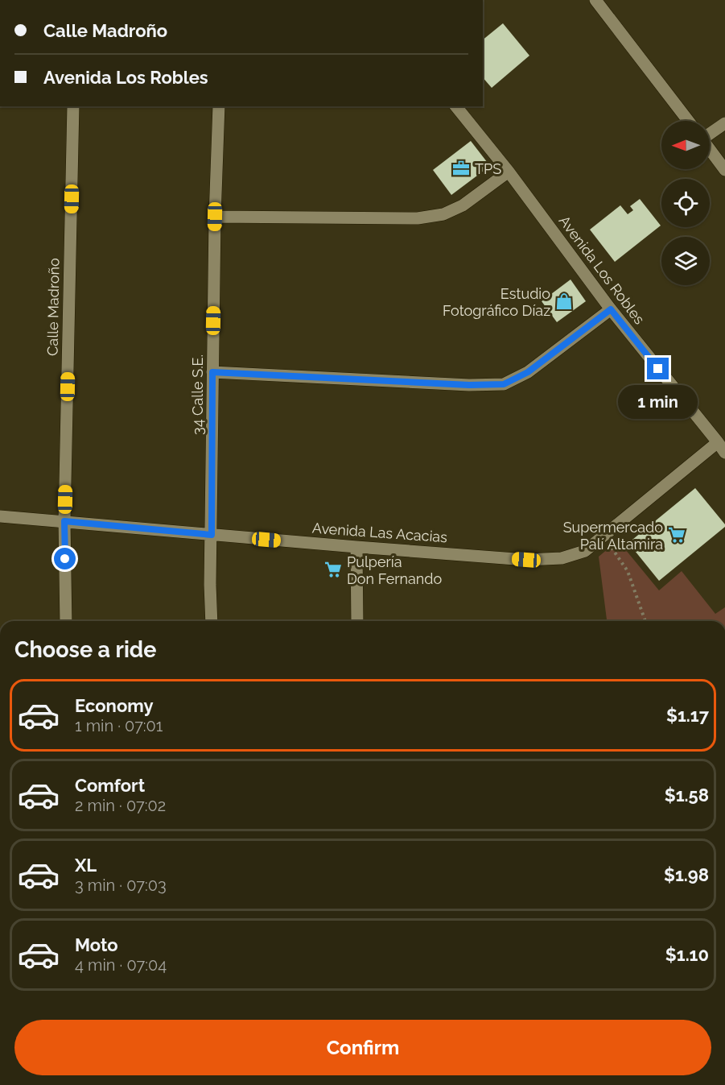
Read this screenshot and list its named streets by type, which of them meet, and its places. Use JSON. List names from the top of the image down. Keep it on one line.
{"streets":{"street":["Avenida Los Robles","Calle Madroño","34 Calle S.E.","Avenida Las Acacias"]},"crossings":[["Avenida Los Robles","Avenida Las Acacias"],["Calle Madroño","Avenida Las Acacias"],["34 Calle S.E.","Avenida Las Acacias"]],"places":{"office":["TPS"],"shop":["Estudio Fotográfico Díaz"],"supermarket":["Supermercado Palí Altamira","Pulpería Don Fernando"]},"north":"left","page":{"banner":["Calle Madroño","Avenida Los Robles"],"bubble":"1 min","heading":"Choose a ride","list":[{"name":"Economy","note":"1 min · 07:01","value":"$1.17"},{"name":"Comfort","note":"2 min · 07:02","value":"$1.58"},{"name":"XL","note":"3 min · 07:03","value":"$1.98"},{"name":"Moto","note":"4 min · 07:04","value":"$1.10"}],"buttons":"Confirm"}}
